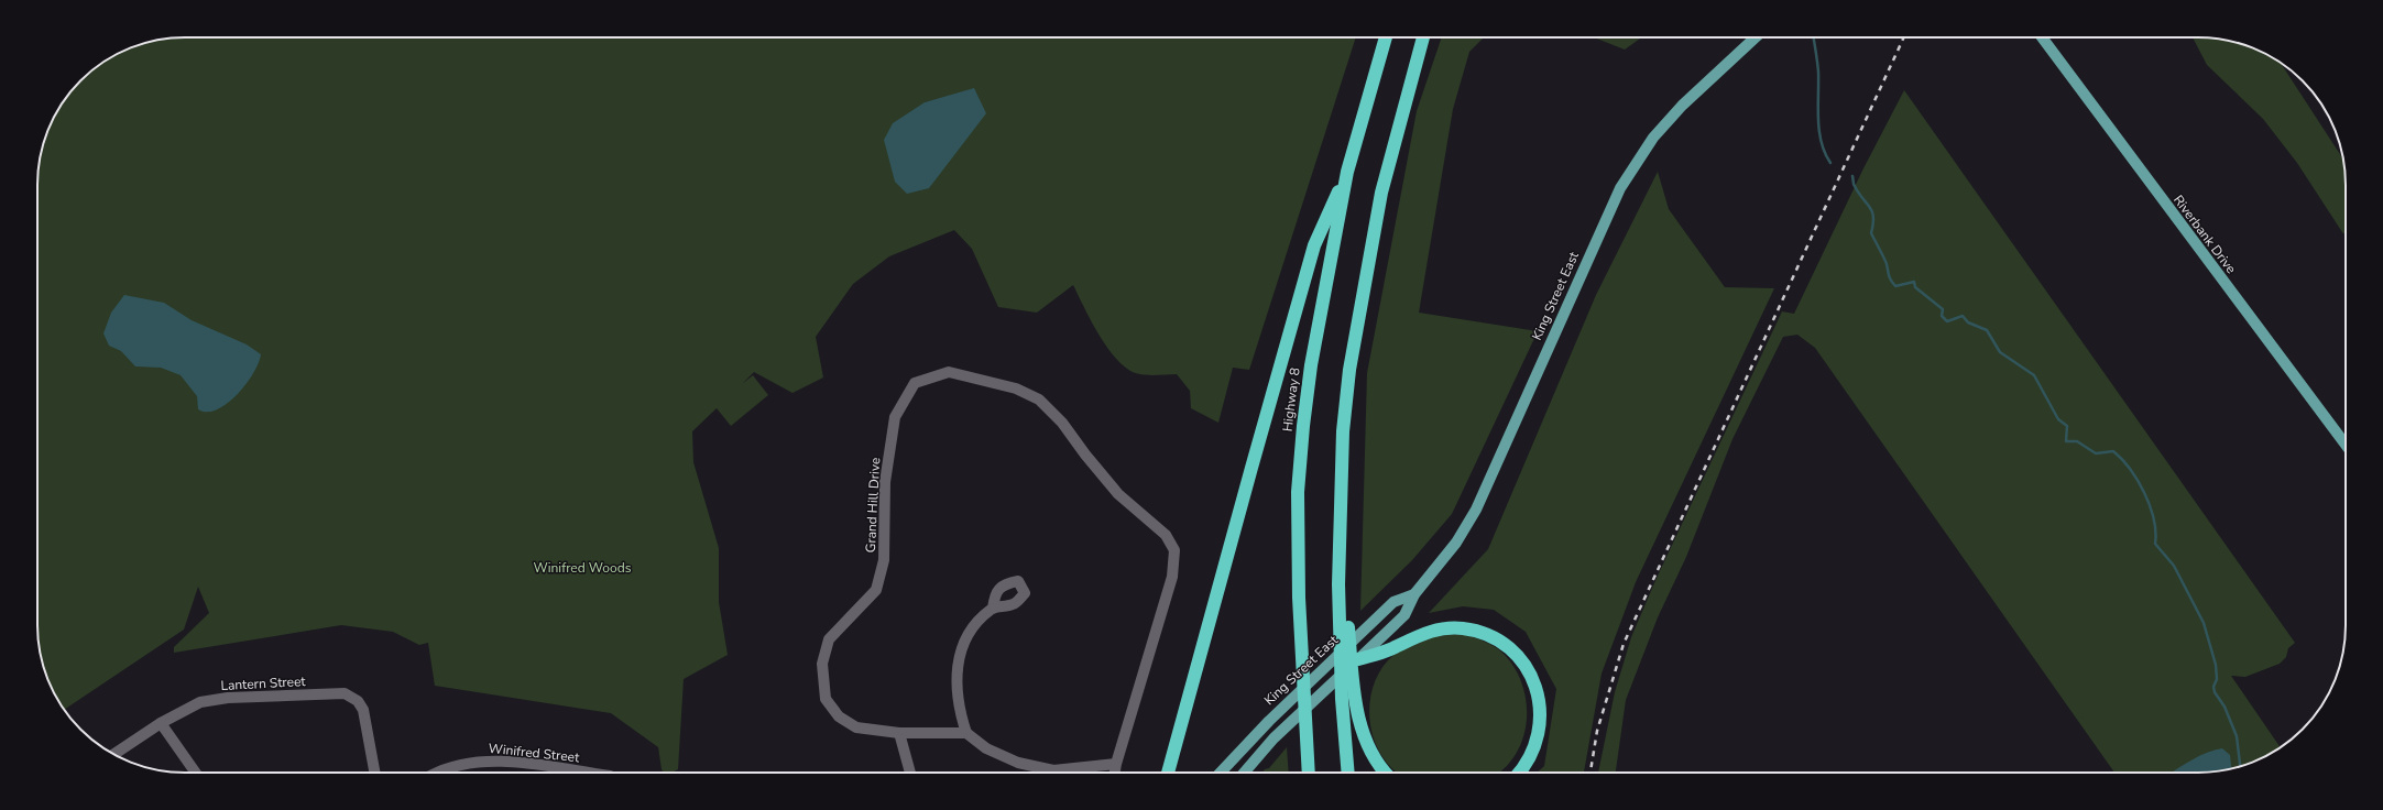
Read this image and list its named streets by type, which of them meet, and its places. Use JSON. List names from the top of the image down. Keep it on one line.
{"streets":{"highway":["Highway 8"],"main road":["Riverbank Drive","King Street East"],"street":["Grand Hill Drive","Lantern Street","Winifred Street"]},"parks":["Winifred Woods"]}
